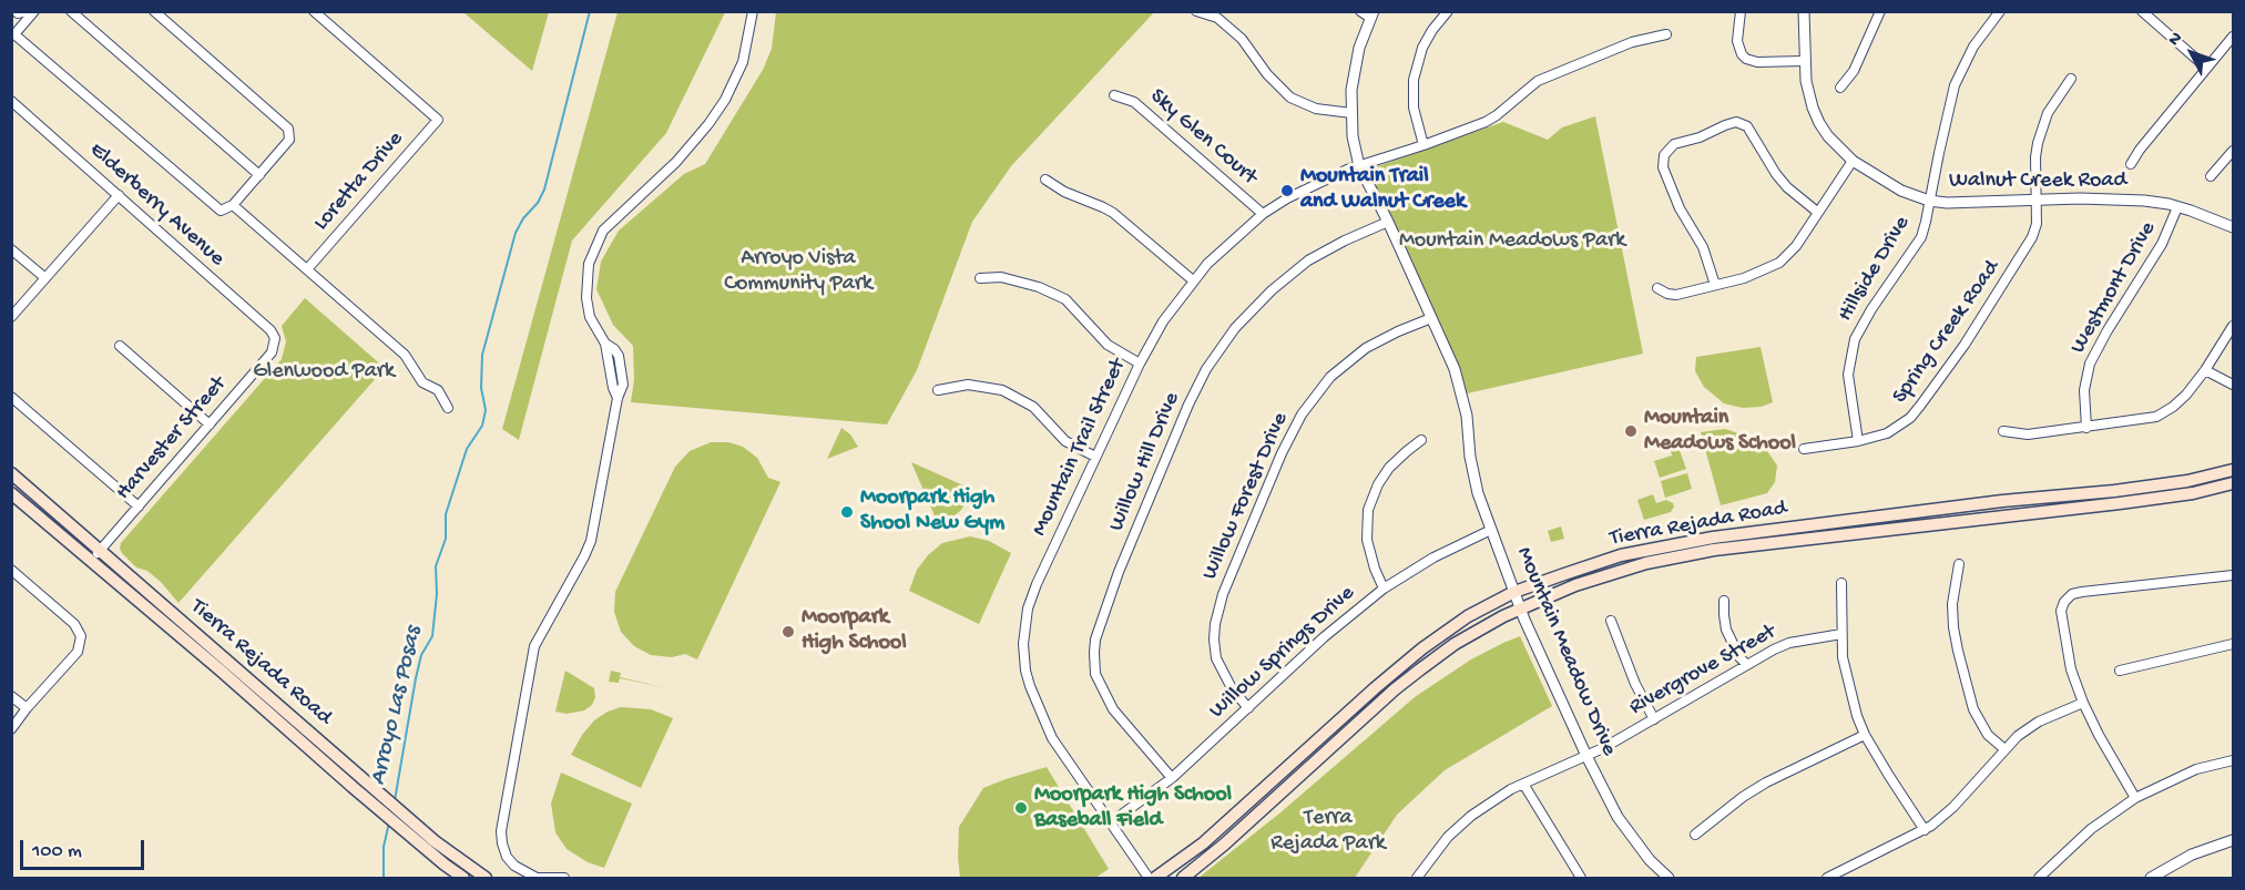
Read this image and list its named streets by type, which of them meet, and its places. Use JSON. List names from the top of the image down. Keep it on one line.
{"streets":{"main road":["Tierra Rejada Road"],"street":["Sky Glen Court","Loretta Drive","Walnut Creek Road","Elderberry Avenue","Hillside Drive","Westmont Drive","Spring Creek Road","Harvester Street","Mountain Trail Street","Willow Hill Drive","Willow Forest Drive","Mountain Meadow Drive","Willow Springs Drive","Rivergrove Street"]},"crossings":[["Sky Glen Court","Mountain Trail Street"],["Walnut Creek Road","Hillside Drive"],["Walnut Creek Road","Westmont Drive"],["Walnut Creek Road","Spring Creek Road"],["Elderberry Avenue","Harvester Street"],["Hillside Drive","Spring Creek Road"],["Harvester Street","Tierra Rejada Road"],["Mountain Trail Street","Mountain Meadow Drive"],["Mountain Trail Street","Willow Springs Drive"],["Willow Hill Drive","Mountain Meadow Drive"],["Willow Hill Drive","Willow Springs Drive"],["Willow Forest Drive","Mountain Meadow Drive"],["Willow Forest Drive","Willow Springs Drive"],["Tierra Rejada Road","Mountain Meadow Drive"],["Mountain Meadow Drive","Willow Springs Drive"],["Mountain Meadow Drive","Rivergrove Street"]],"water":["Arroyo Las Posas"],"parks":["Mountain Meadows Park","Arroyo Vista Community Park","Glenwood Park","Terra Rejada Park"],"places":["Mountain Trail and Walnut Creek","Mountain Meadows School","Moorpark High Shool New Gym","Moorpark High School","Moorpark High School Baseball Field"],"scale_bar":"100 m","north":"top left"}
